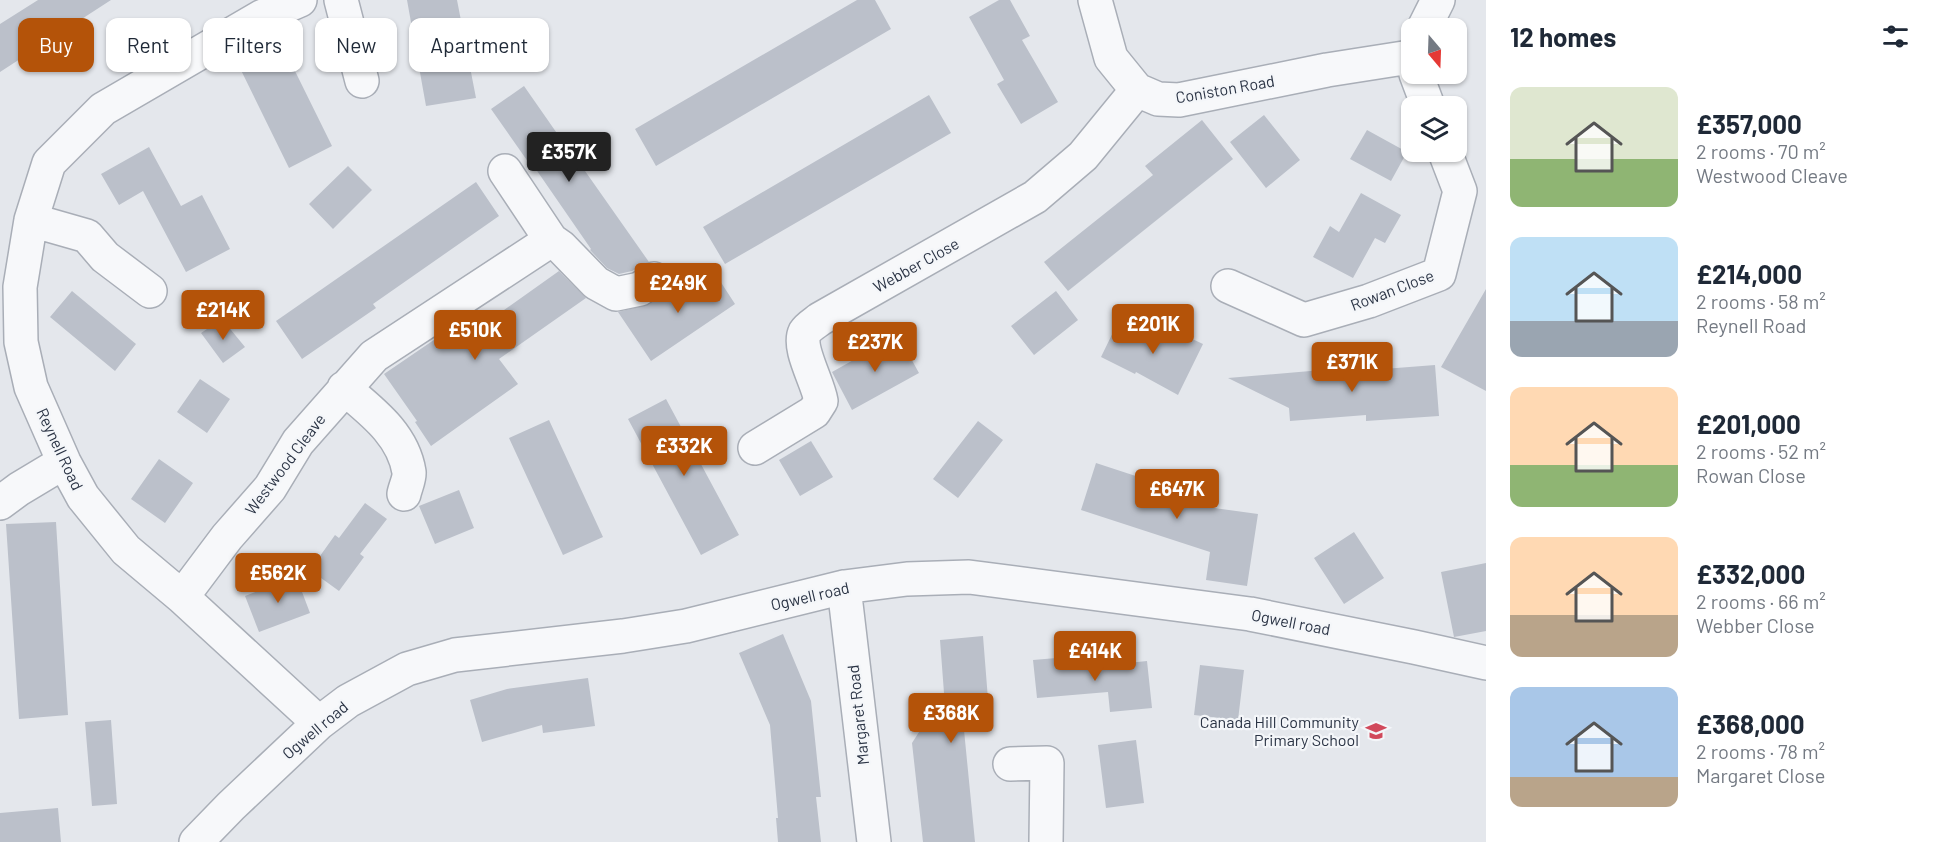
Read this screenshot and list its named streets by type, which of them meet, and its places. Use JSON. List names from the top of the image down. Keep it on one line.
{"streets":{"street":["Coniston Road","Webber Close","Rowan Close","Reynell Road","Westwood Cleave","Ogwell road","Margaret Road"]},"crossings":[["Coniston Road","Webber Close"],["Reynell Road","Westwood Cleave"],["Reynell Road","Ogwell road"],["Ogwell road","Margaret Road"]],"places":{"school or university":["Canada Hill Community Primary School"]},"north":"bottom","page":{"heading":"12 homes","chip":["Buy","Rent","Filters","New","Apartment"],"list":[{"name":"£357,000","note":"2 rooms · 70 m² · Westwood Cleave"},{"name":"£214,000","note":"2 rooms · 58 m² · Reynell Road"},{"name":"£201,000","note":"2 rooms · 52 m² · Rowan Close"},{"name":"£332,000","note":"2 rooms · 66 m² · Webber Close"},{"name":"£368,000","note":"2 rooms · 78 m² · Margaret Close"}],"price":["£357K","£249K","£214K","£201K","£510K","£237K","£371K","£332K","£647K","£562K","£414K","£368K"]}}
